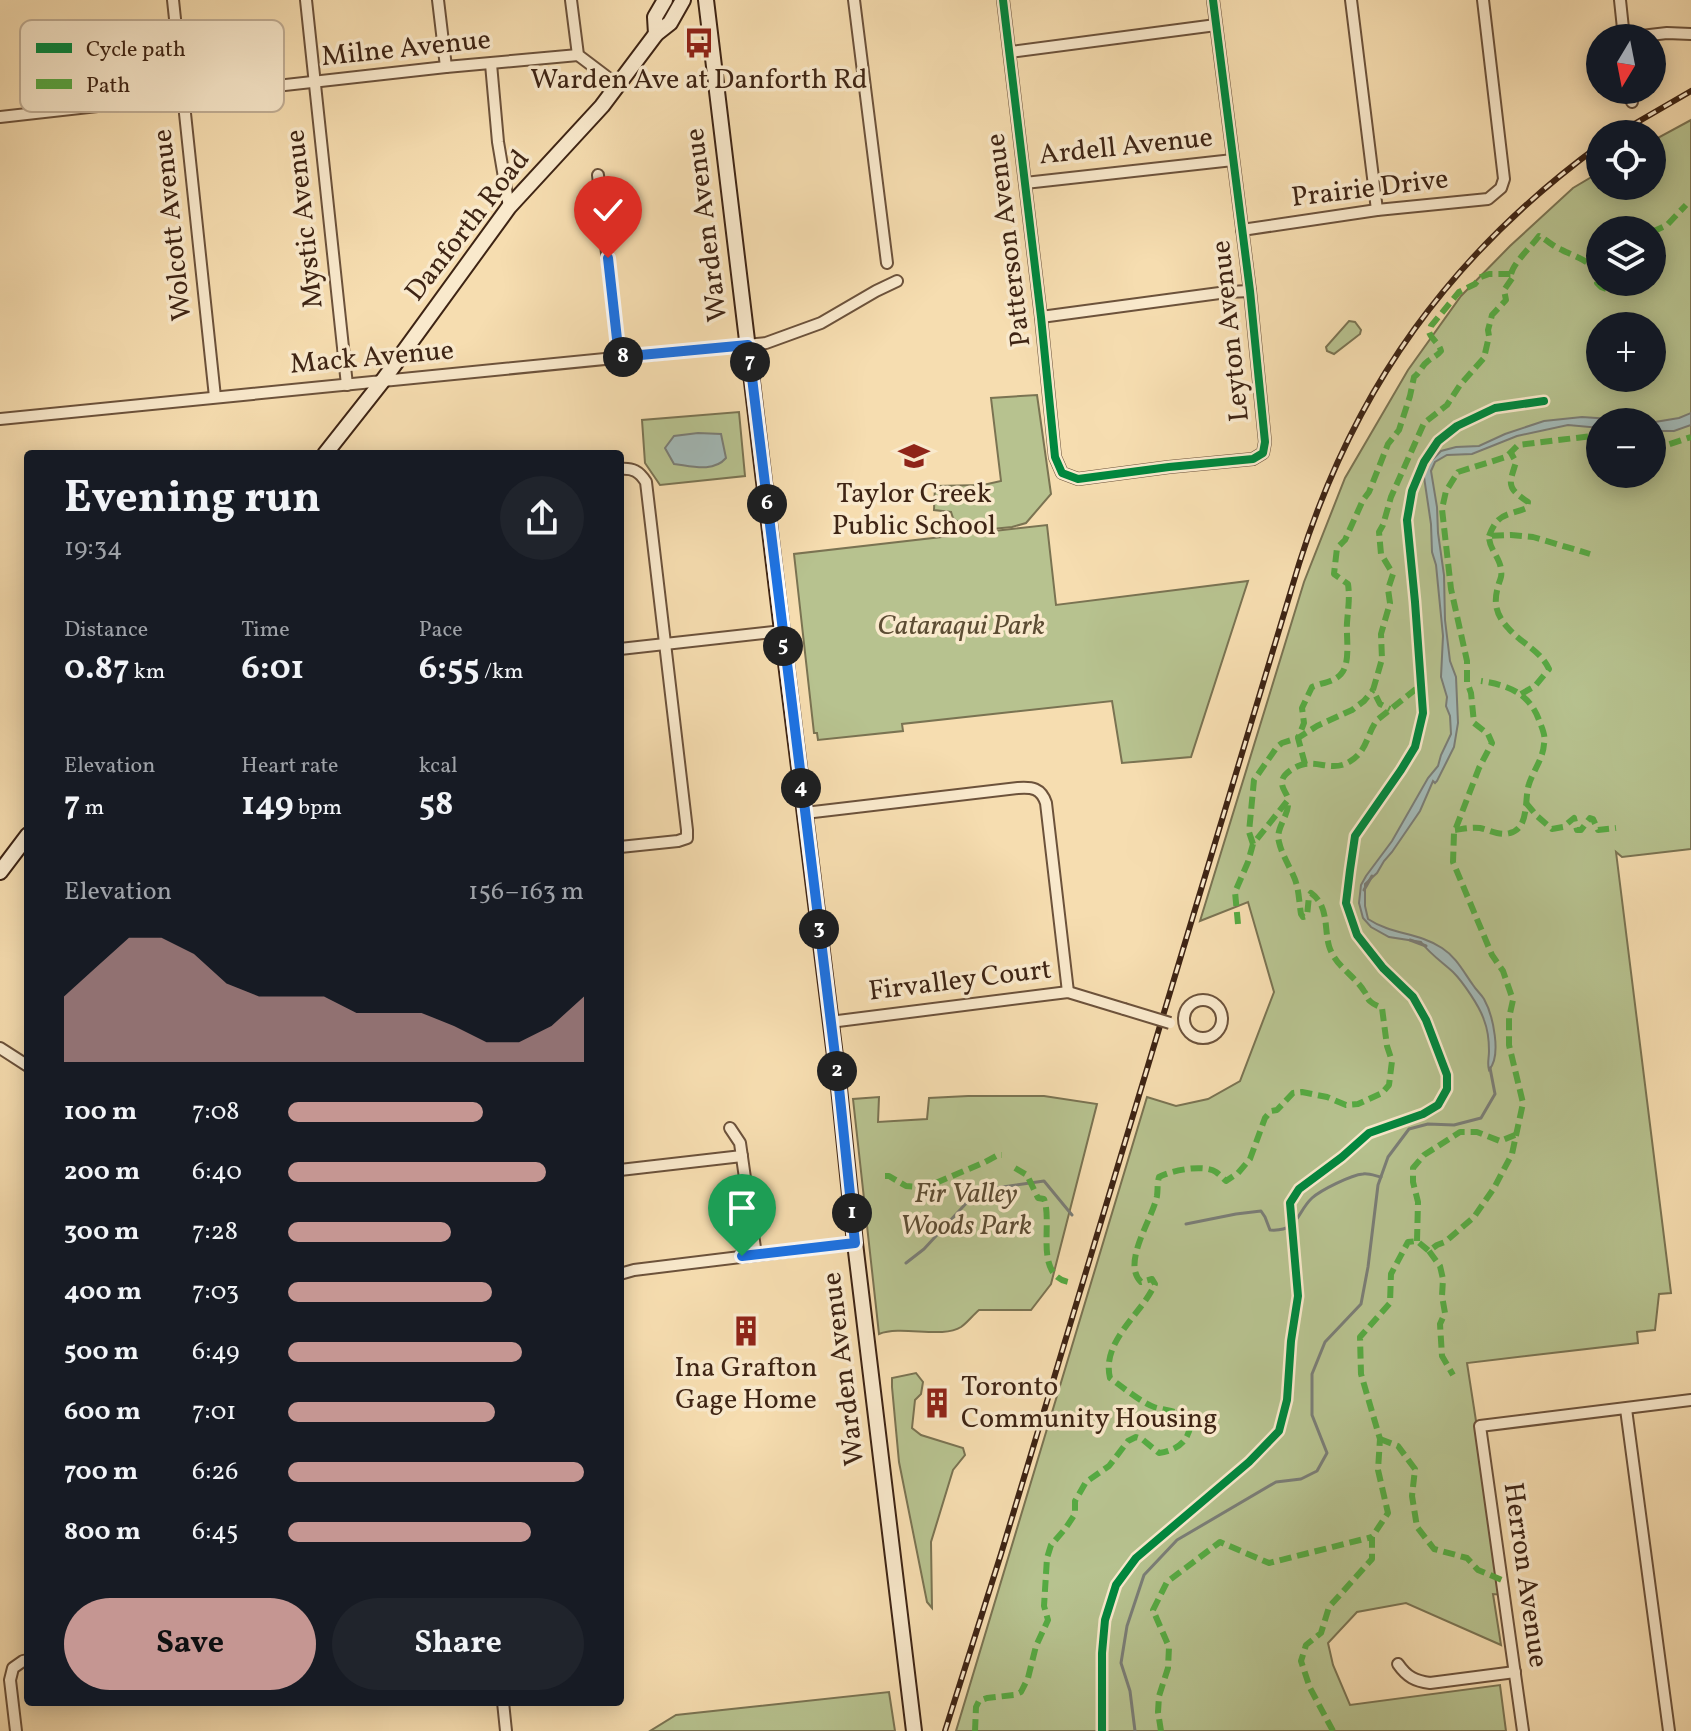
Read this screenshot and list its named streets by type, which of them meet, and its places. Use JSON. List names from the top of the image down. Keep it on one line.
{"streets":{"main road":["Warden Avenue","Danforth Road"],"street":["Milne Avenue","Ardell Avenue","Prairie Drive","Mystic Avenue","Wolcott Avenue","Patterson Avenue","Leyton Avenue","Mack Avenue","Firvalley Court","Herron Avenue"]},"crossings":[["Milne Avenue","Mystic Avenue"],["Ardell Avenue","Patterson Avenue"],["Ardell Avenue","Leyton Avenue"],["Prairie Drive","Leyton Avenue"],["Mystic Avenue","Mack Avenue"],["Wolcott Avenue","Mack Avenue"],["Warden Avenue","Mack Avenue"],["Warden Avenue","Firvalley Court"],["Danforth Road","Mack Avenue"],["Patterson Avenue","Leyton Avenue"]],"parks":["Cataraqui Park","Fir Valley Woods Park"],"places":{"bus stop":["Warden Ave at Danforth Rd"],"school or university":["Taylor Creek Public School"],"building":["Ina Grafton Gage Home","Toronto Community Housing"]},"legend":["Cycle path","Path"],"north":"bottom","page":{"map_buttons":["+","−"],"pins":["8","7","6","5","4","3","2","1"],"heading":["Evening run","19:34"],"stats":[["Distance","0.87 km"],["Time","6:01"],["Pace","6:55 /km"],["Elevation","7 m"],["Heart rate","149 bpm"],["kcal","58"]],"chart":["Elevation","156–163 m"],"list":[{"name":"100 m","note":"7:08"},{"name":"200 m","note":"6:40"},{"name":"300 m","note":"7:28"},{"name":"400 m","note":"7:03"},{"name":"500 m","note":"6:49"},{"name":"600 m","note":"7:01"},{"name":"700 m","note":"6:26"},{"name":"800 m","note":"6:45"}],"buttons":["Save","Share"]}}
